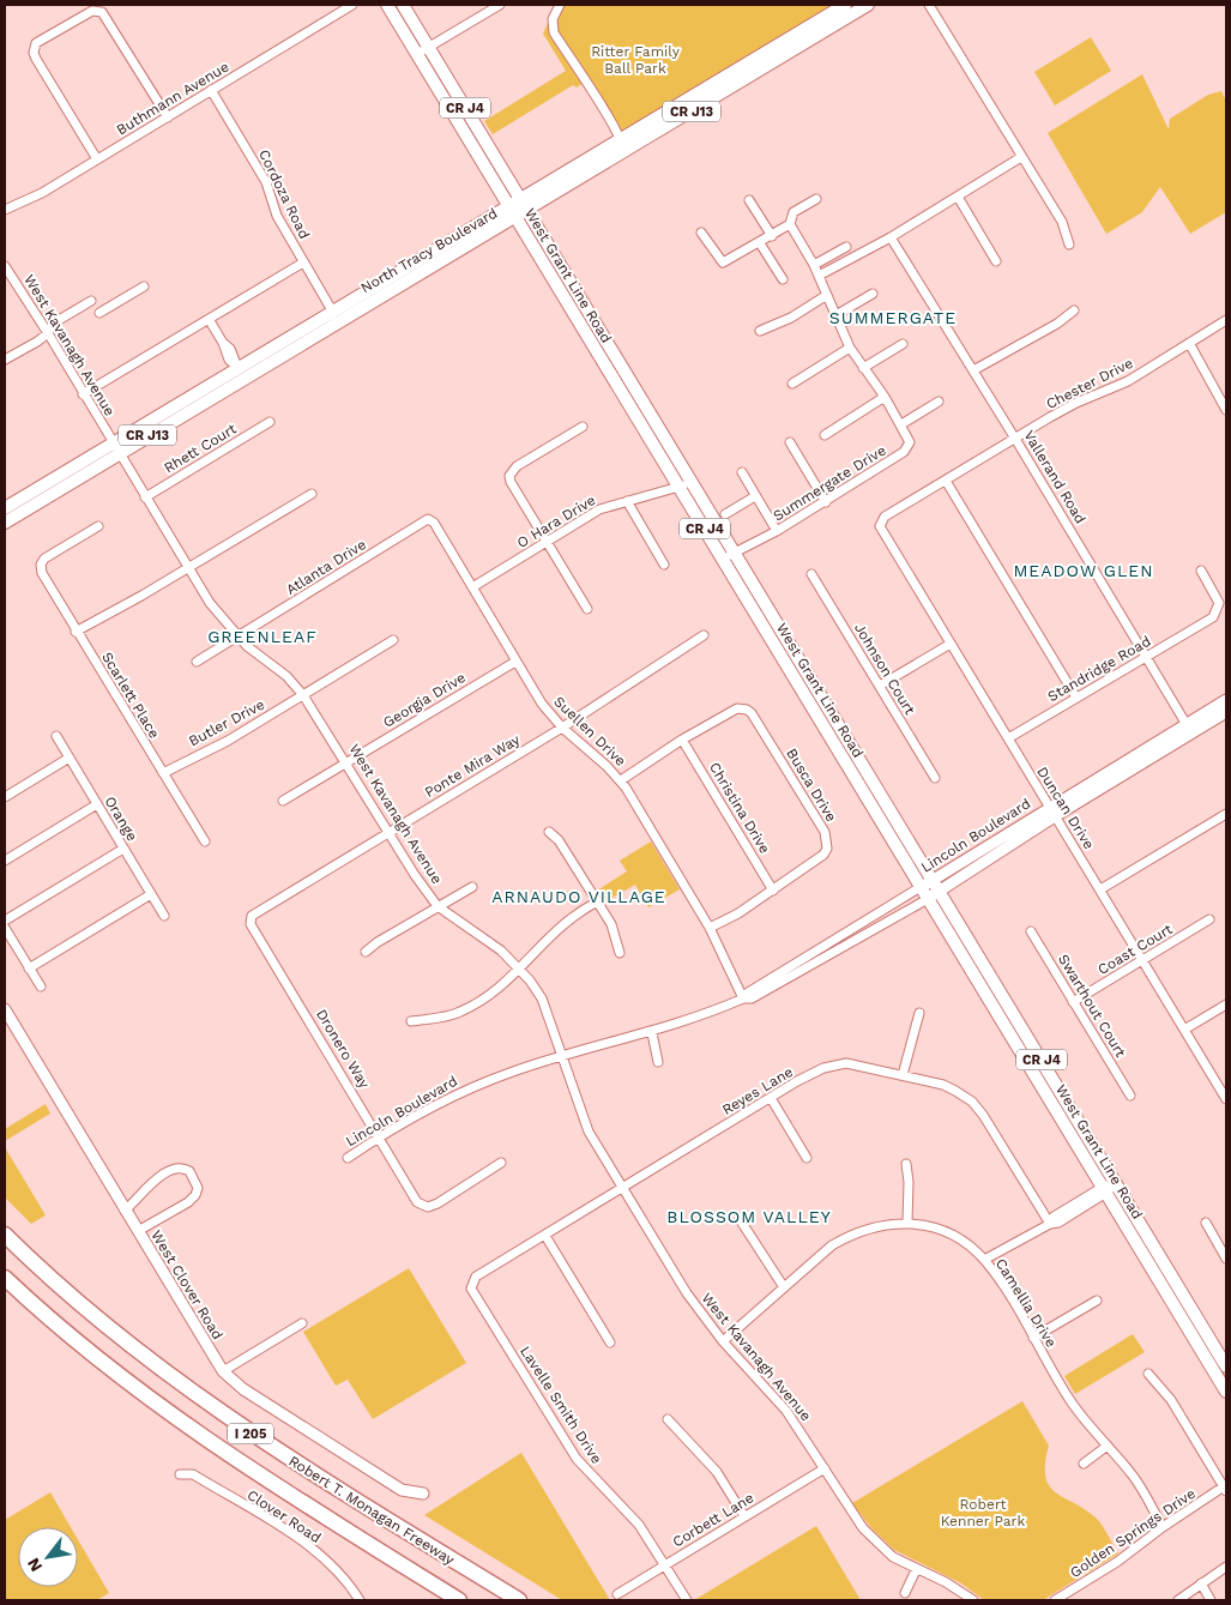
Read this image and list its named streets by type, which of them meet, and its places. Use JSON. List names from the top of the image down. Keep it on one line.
{"streets":{"highway":["I 205","Robert T. Monagan Freeway"],"main road":["CR J4","CR J13","North Tracy Boulevard","West Grant Line Road"],"street":["Buthmann Avenue","Cordoza Road","West Kavanagh Avenue","Chester Drive","Rhett Court","Vallerand Road","Summergate Drive","O Hara Drive","Atlanta Drive","Johnson Court","Standridge Road","Scarlett Place","Georgia Drive","Butler Drive","Suellen Drive","Ponte Mira Way","Busca Drive","Christina Drive","Duncan Drive","Orange","Lincoln Boulevard","Coast Court","Swarthout Court","Dronero Way","Reyes Lane","West Clover Road","Camellia Drive","Lavelle Smith Drive","Clover Road","Corbett Lane","Golden Springs Drive"]},"crossings":[["Buthmann Avenue","Cordoza Road"],["Cordoza Road","North Tracy Boulevard"],["North Tracy Boulevard","West Grant Line Road"],["North Tracy Boulevard","West Kavanagh Avenue"],["West Grant Line Road","Summergate Drive"],["West Grant Line Road","O Hara Drive"],["West Grant Line Road","Lincoln Boulevard"],["West Kavanagh Avenue","Rhett Court"],["West Kavanagh Avenue","Atlanta Drive"],["West Kavanagh Avenue","Georgia Drive"],["West Kavanagh Avenue","Butler Drive"],["West Kavanagh Avenue","Ponte Mira Way"],["West Kavanagh Avenue","Lincoln Boulevard"],["West Kavanagh Avenue","Reyes Lane"],["West Kavanagh Avenue","Camellia Drive"],["West Kavanagh Avenue","Corbett Lane"],["Chester Drive","Vallerand Road"],["Chester Drive","Duncan Drive"],["Vallerand Road","Standridge Road"],["Vallerand Road","Lincoln Boulevard"],["O Hara Drive","Suellen Drive"],["Atlanta Drive","Suellen Drive"],["Standridge Road","Duncan Drive"],["Scarlett Place","Butler Drive"],["Georgia Drive","Suellen Drive"],["Suellen Drive","Ponte Mira Way"],["Suellen Drive","Lincoln Boulevard"],["Ponte Mira Way","Dronero Way"],["Busca Drive","Christina Drive"],["Duncan Drive","Lincoln Boulevard"],["Duncan Drive","Coast Court"],["Lincoln Boulevard","Dronero Way"],["Coast Court","Swarthout Court"],["Reyes Lane","Lavelle Smith Drive"],["Camellia Drive","Golden Springs Drive"],["Lavelle Smith Drive","Corbett Lane"]],"districts":["SUMMERGATE","MEADOW GLEN","GREENLEAF","ARNAUDO VILLAGE","BLOSSOM VALLEY"],"parks":["Ritter Family Ball Park","Robert Kenner Park"],"north":"bottom left"}
